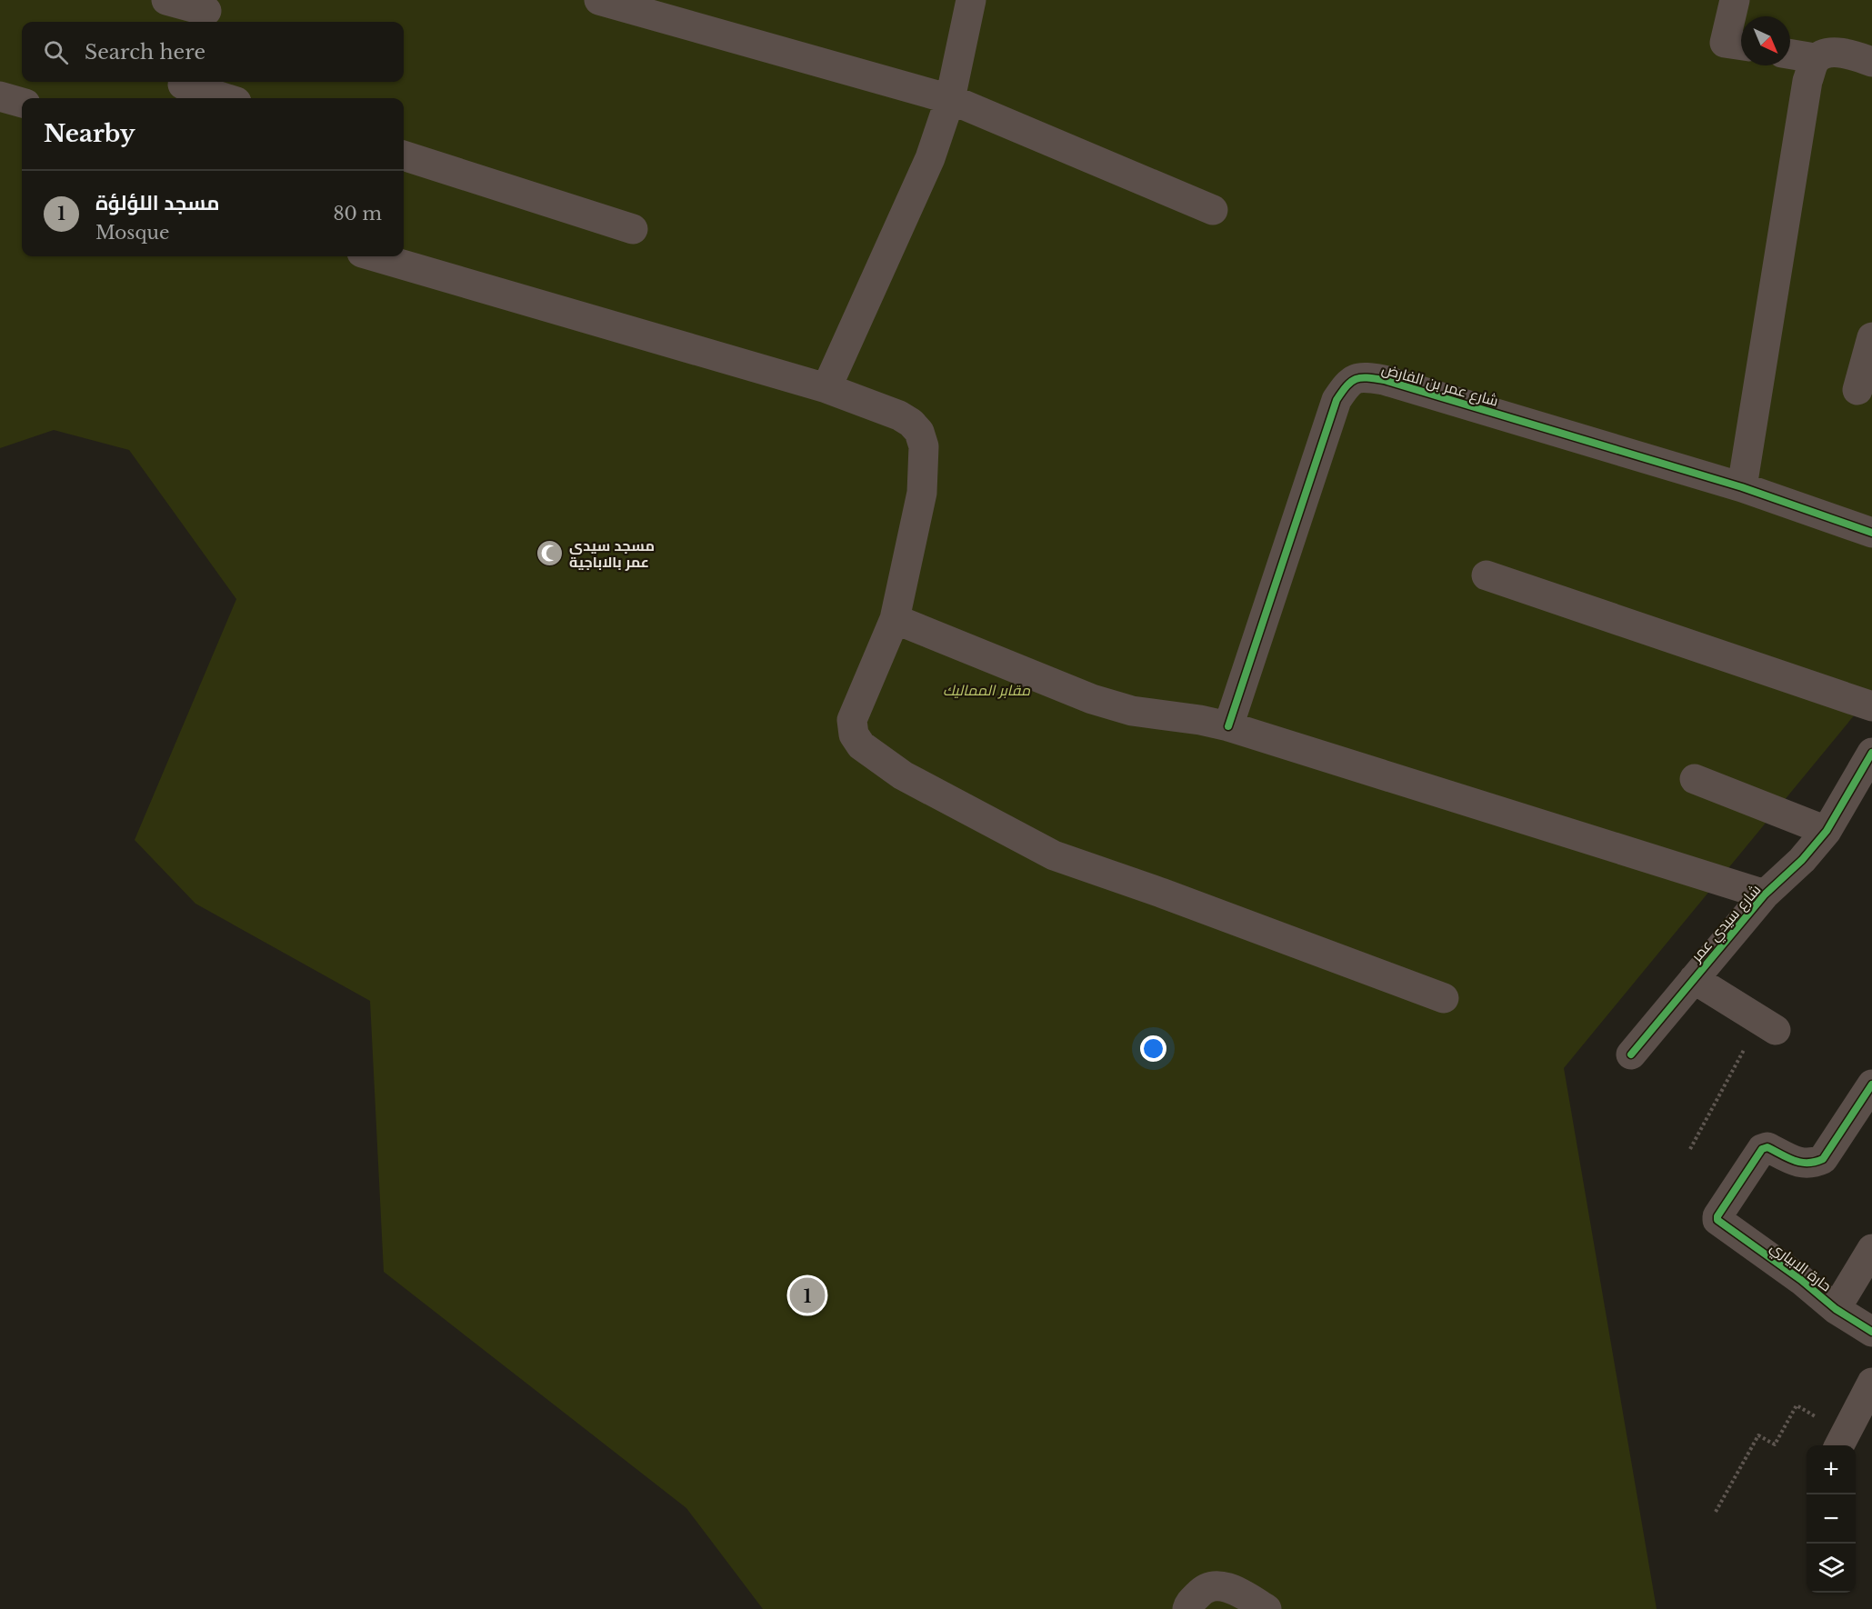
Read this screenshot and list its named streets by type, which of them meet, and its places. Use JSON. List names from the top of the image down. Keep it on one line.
{"streets":{"street":["شارع عمر بن الفارض","شارع سيدي عمر","حارة الابياري"]},"parks":["مقابر المماليك"],"places":{"mosque":["مسجد سيدى عمر بالاباجية"]},"north":"bottom right","page":{"search":"Search here","heading":"Nearby","list":[{"mark":"1","name":"مسجد اللؤلؤة","note":"Mosque","value":"80 m"}],"pins":"1","map_buttons":["+","−"]}}
